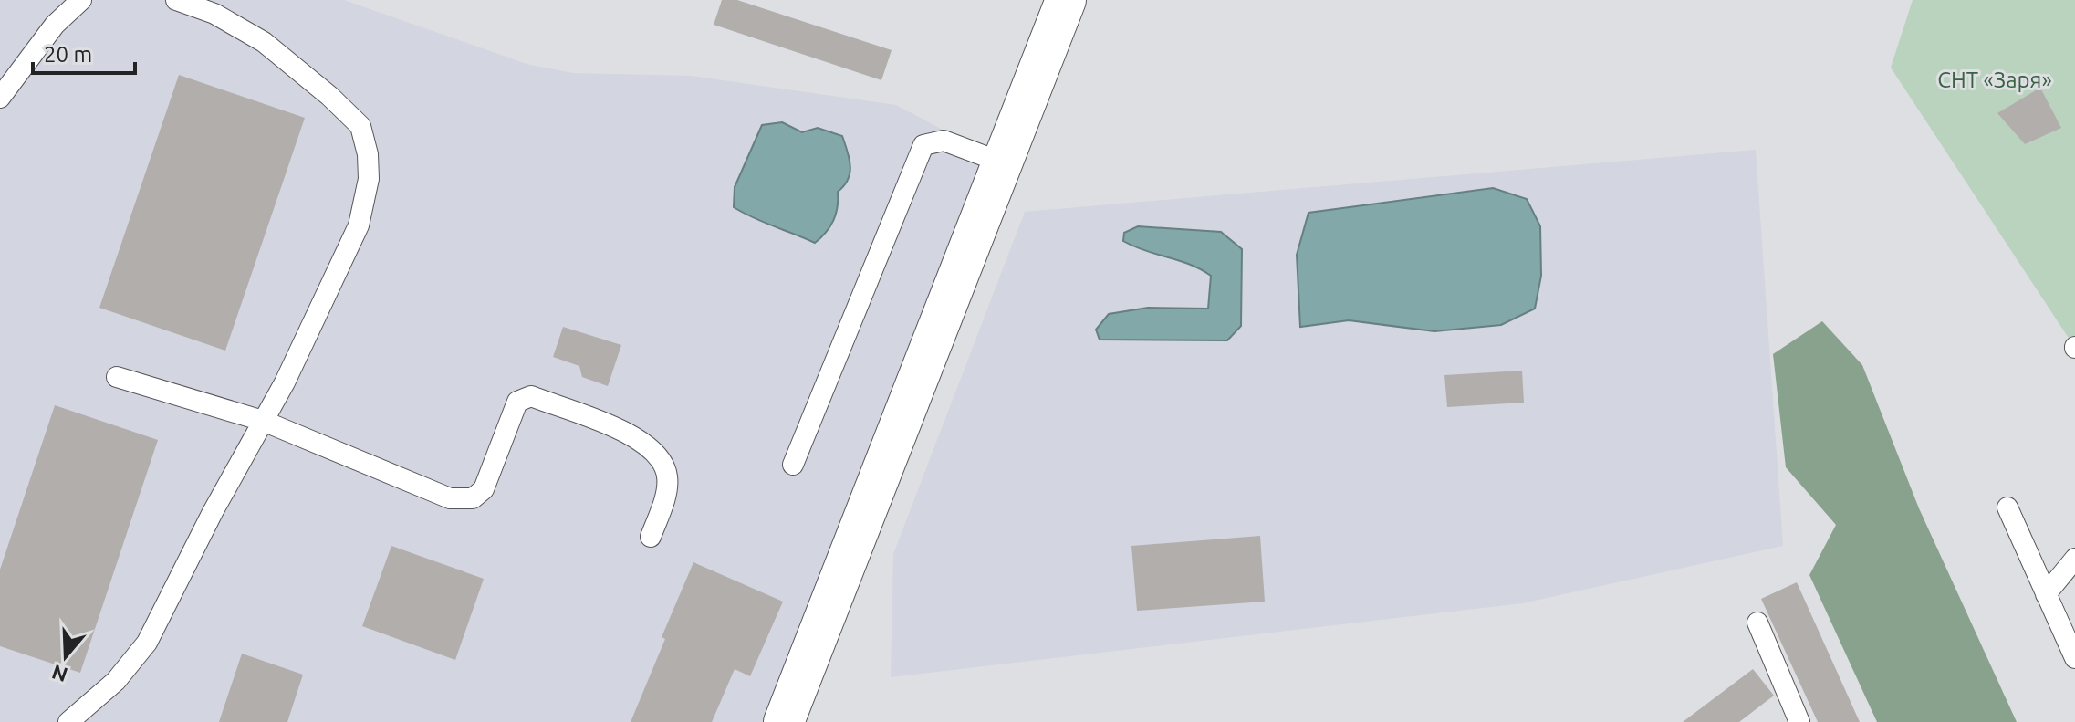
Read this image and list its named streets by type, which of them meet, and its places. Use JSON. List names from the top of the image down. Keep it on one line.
{"parks":["СНТ «Заря»"],"scale_bar":"20 m","north":"bottom"}
